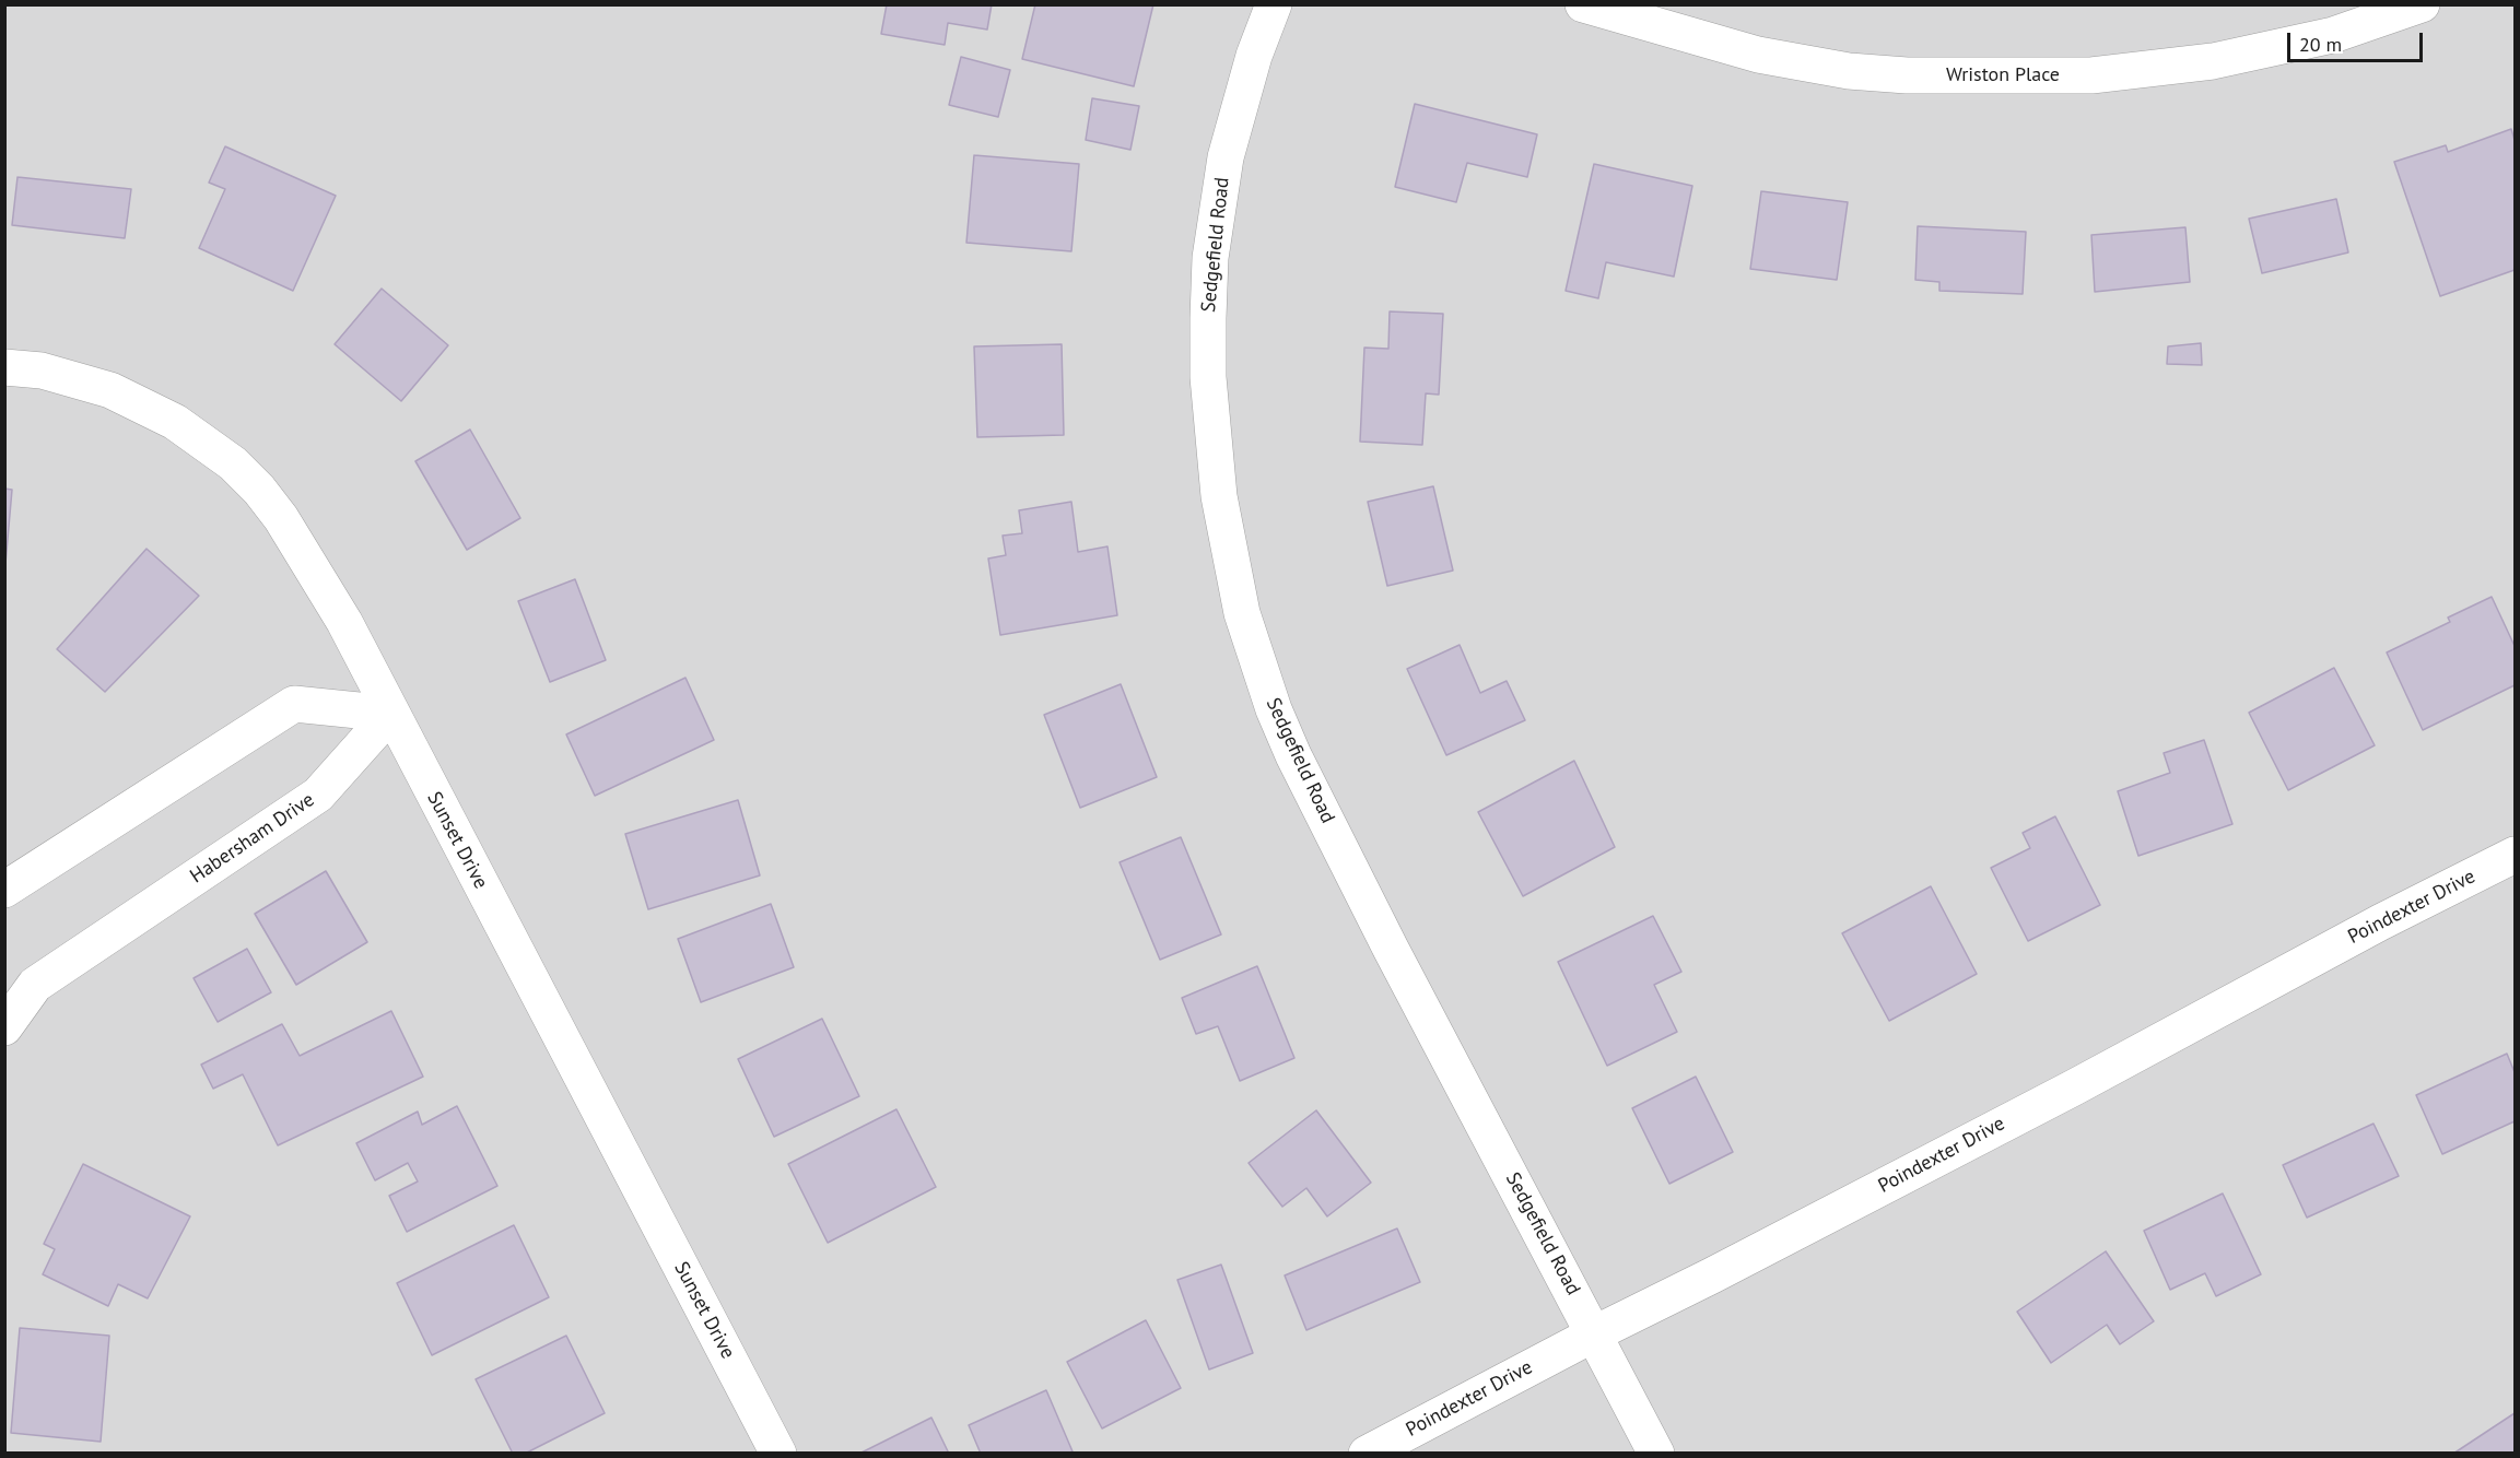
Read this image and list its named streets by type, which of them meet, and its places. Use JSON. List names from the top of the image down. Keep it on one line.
{"streets":{"street":["Wriston Place","Sedgefield Road","Habersham Drive","Sunset Drive","Poindexter Drive"]},"crossings":[["Sedgefield Road","Poindexter Drive"],["Habersham Drive","Sunset Drive"]],"scale_bar":"20 m"}
